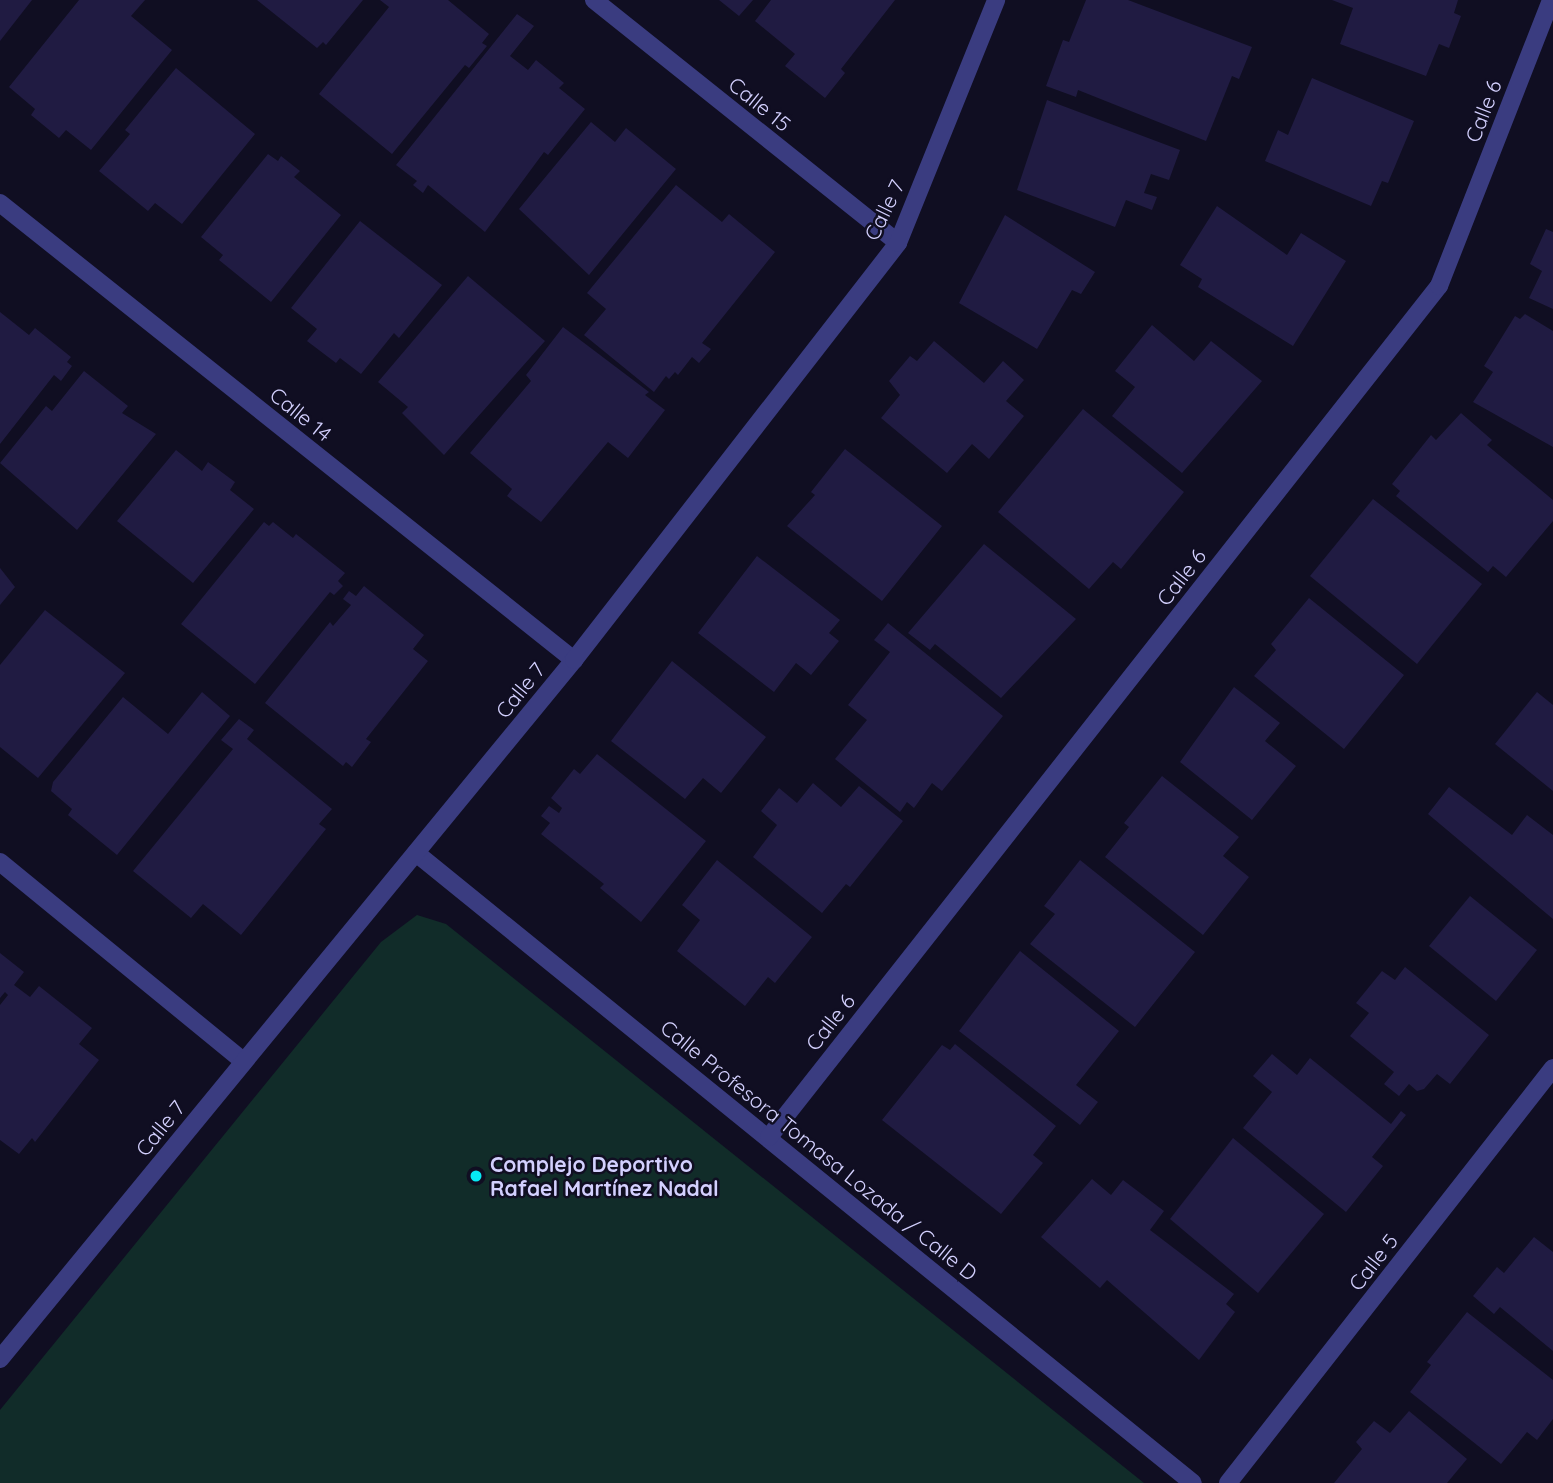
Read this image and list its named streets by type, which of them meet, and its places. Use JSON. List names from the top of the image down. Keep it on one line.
{"streets":{"street":["Calle 15","Calle 6","Calle 7","Calle 14","Calle Profesora Tomasa Lozada / Calle D","Calle 5"]},"crossings":[["Calle 15","Calle 7"],["Calle 6","Calle Profesora Tomasa Lozada / Calle D"],["Calle 7","Calle 14"],["Calle 7","Calle Profesora Tomasa Lozada / Calle D"]],"places":["Complejo Deportivo Rafael Martínez Nadal"]}
